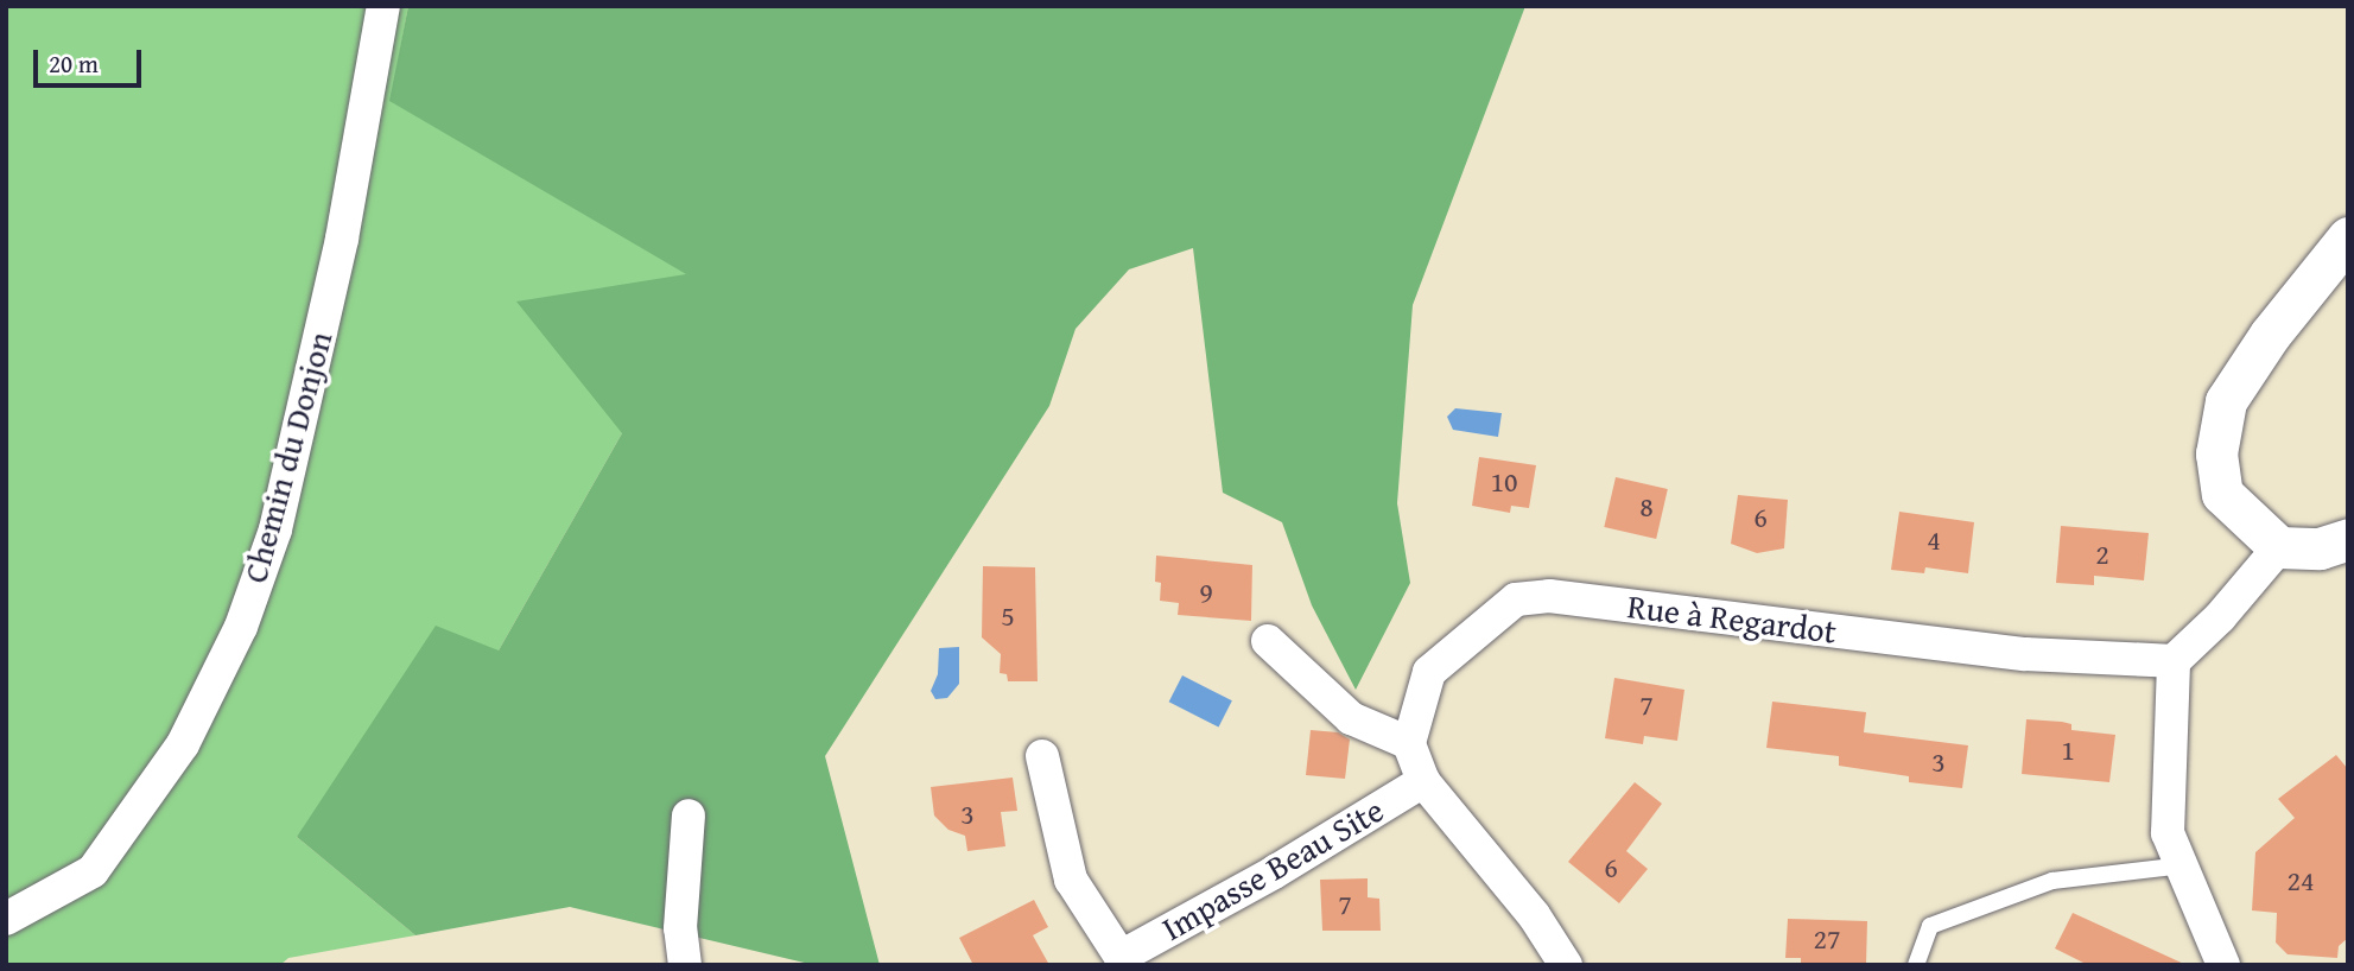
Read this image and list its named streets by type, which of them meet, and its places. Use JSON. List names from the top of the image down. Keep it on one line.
{"streets":{"street":["Chemin du Donjon","Rue à Regardot","Impasse Beau Site"]},"house_numbers":["10","8","6","4","2","9","5","7","1","3","3","6","24","7","27"],"scale_bar":"20 m"}
